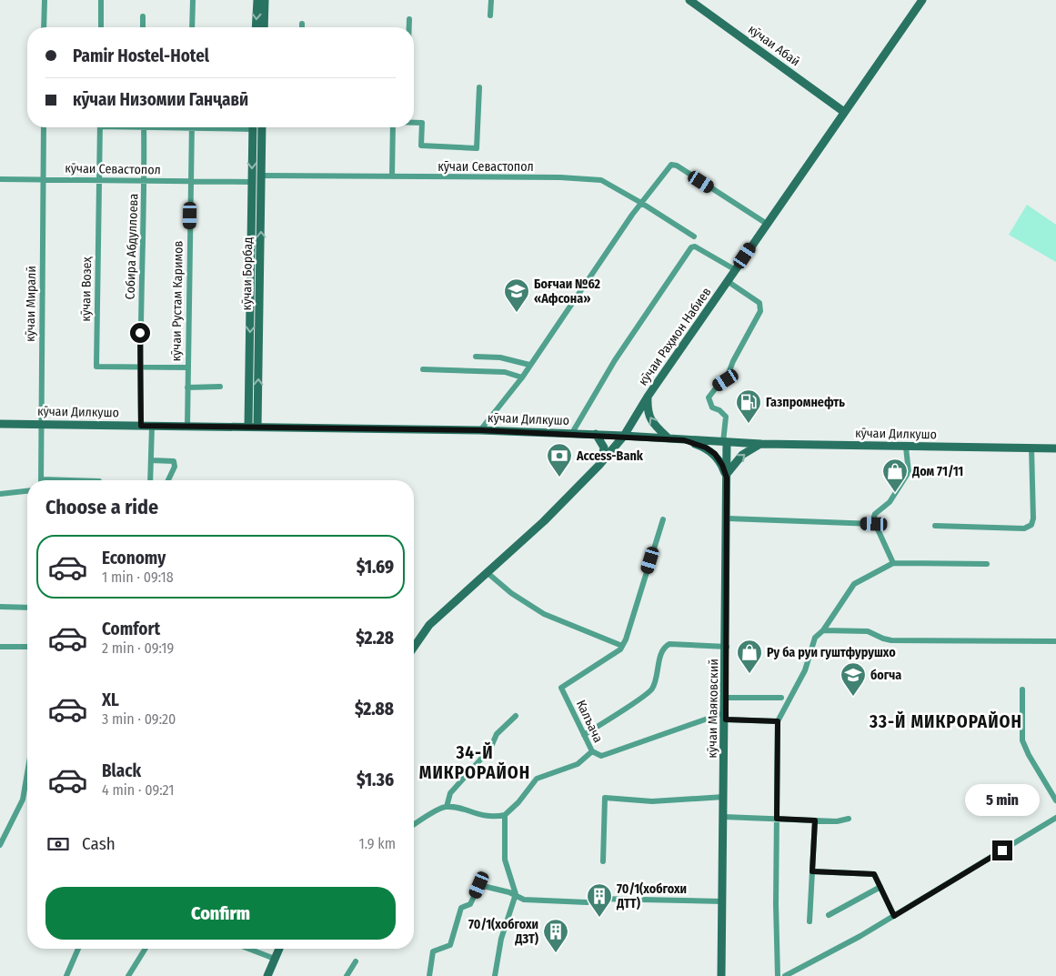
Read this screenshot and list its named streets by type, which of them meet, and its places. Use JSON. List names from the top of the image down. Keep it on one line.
{"streets":{"main road":["кӯчаи Абаӣ","кӯчаи Борбад","кӯчаи Раҳмон Набиев","кӯчаи Дилкушо","кӯчаи Маяковский"],"street":["кӯчаи Севастопол","Собира Абдуллоева","кӯчаи Возеҳ","кӯчаи Рустам Каримов","кӯчаи Миралӣ","Калъача"]},"crossings":[["кӯчаи Абаӣ","кӯчаи Раҳмон Набиев"],["кӯчаи Севастопол","Собира Абдуллоева"],["кӯчаи Севастопол","кӯчаи Борбад"],["кӯчаи Севастопол","кӯчаи Возеҳ"],["кӯчаи Севастопол","кӯчаи Рустам Каримов"],["кӯчаи Севастопол","кӯчаи Миралӣ"],["Собира Абдуллоева","кӯчаи Возеҳ"],["Собира Абдуллоева","кӯчаи Дилкушо"],["кӯчаи Борбад","кӯчаи Дилкушо"],["кӯчаи Возеҳ","кӯчаи Рустам Каримов"],["кӯчаи Рустам Каримов","кӯчаи Дилкушо"],["кӯчаи Миралӣ","кӯчаи Дилкушо"],["кӯчаи Раҳмон Набиев","кӯчаи Дилкушо"],["кӯчаи Дилкушо","кӯчаи Маяковский"]],"districts":["33-Й МИКРОРАЙОН","34-Й МИКРОРАЙОН"],"places":{"school or university":["Боғчаи №62 «Афсона»","богча"],"fuel station":["Газпромнефть"],"bank":["Access-Bank"],"shop":["Дом 71/11","Ру ба руи гуштфурушхо"],"building":["70/1(хобгохи ДТТ)","70/1(хобгохи ДЗТ)"]},"page":{"banner":["Pamir Hostel-Hotel","кӯчаи Низомии Ганҷавӣ"],"heading":"Choose a ride","list":[{"name":"Economy","note":"1 min · 09:18","value":"$1.69"},{"name":"Comfort","note":"2 min · 09:19","value":"$2.28"},{"name":"XL","note":"3 min · 09:20","value":"$2.88"},{"name":"Black","note":"4 min · 09:21","value":"$1.36"}],"bubble":"5 min","pay":["Cash","1.9 km"],"buttons":"Confirm"}}
